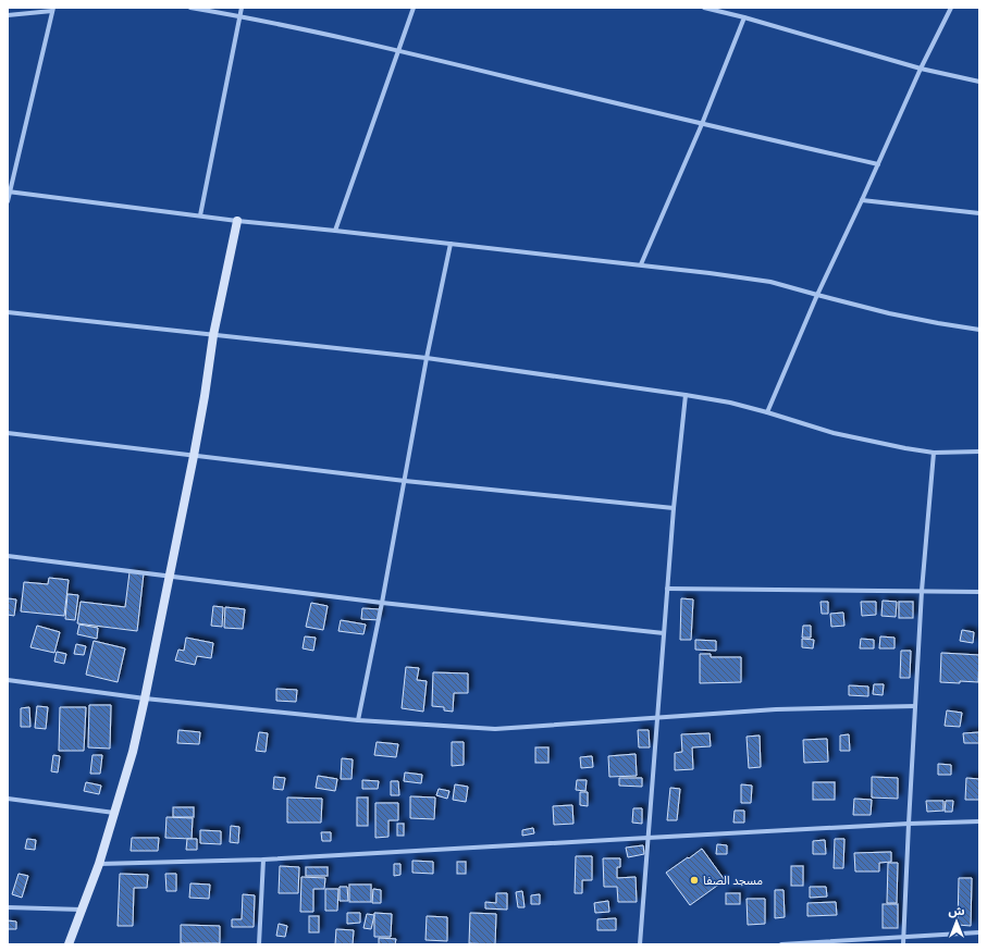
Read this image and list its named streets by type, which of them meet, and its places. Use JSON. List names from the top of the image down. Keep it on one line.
{"places":["مسجد الصفا"],"north":"top"}
